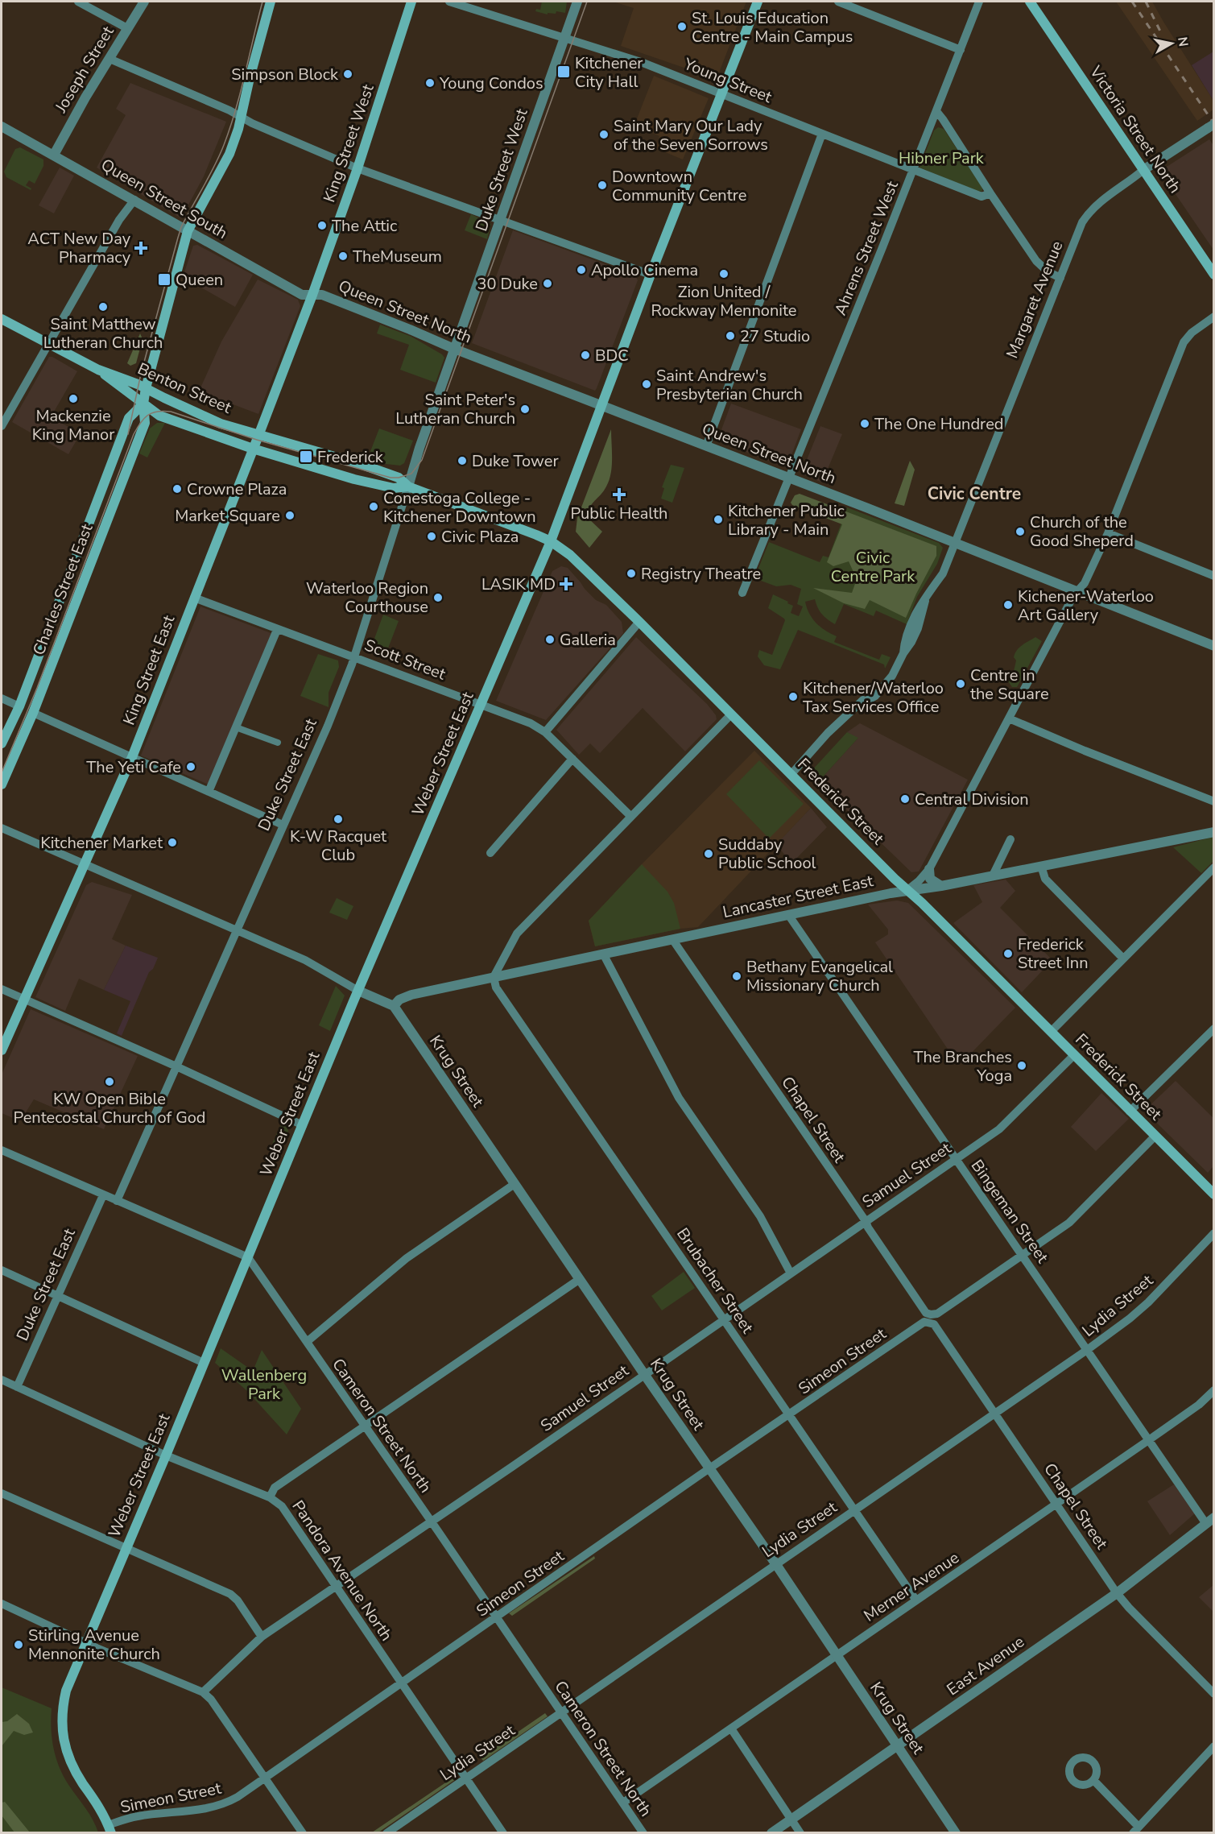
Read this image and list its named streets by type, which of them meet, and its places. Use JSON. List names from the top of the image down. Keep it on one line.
{"streets":{"main road":["Victoria Street North","King Street West","Benton Street","Charles Street East","King Street East","Weber Street East","Frederick Street"],"street":["Joseph Street","Young Street","Duke Street West","Queen Street South","Ahrens Street West","Margaret Avenue","Queen Street North","Scott Street","Duke Street East","Lancaster Street East","Krug Street","Chapel Street","Samuel Street","Bingeman Street","Brubacher Street","Lydia Street","Simeon Street","Cameron Street North","Pandora Avenue North","Merner Avenue","East Avenue"]},"crossings":[["Joseph Street","Queen Street South"],["Young Street","Duke Street West"],["Young Street","Ahrens Street West"],["Young Street","Weber Street East"],["Victoria Street North","Margaret Avenue"],["King Street West","Queen Street South"],["King Street West","Queen Street North"],["King Street West","King Street East"],["Duke Street West","Queen Street North"],["Duke Street West","Duke Street East"],["Queen Street South","Queen Street North"],["Queen Street South","Charles Street East"],["Queen Street South","King Street East"],["Ahrens Street West","Queen Street North"],["Margaret Avenue","Queen Street North"],["Margaret Avenue","Frederick Street"],["Queen Street North","King Street East"],["Queen Street North","Weber Street East"],["Queen Street North","Duke Street East"],["Benton Street","Charles Street East"],["Benton Street","King Street East"],["Benton Street","Frederick Street"],["Scott Street","King Street East"],["Scott Street","Weber Street East"],["Scott Street","Duke Street East"],["King Street East","Frederick Street"],["Weber Street East","Frederick Street"],["Weber Street East","Simeon Street"],["Weber Street East","Cameron Street North"],["Weber Street East","Pandora Avenue North"],["Duke Street East","Frederick Street"],["Duke Street East","Pandora Avenue North"],["Frederick Street","Lancaster Street East"],["Frederick Street","Samuel Street"],["Frederick Street","Simeon Street"],["Lancaster Street East","Krug Street"],["Lancaster Street East","Chapel Street"],["Lancaster Street East","Bingeman Street"],["Lancaster Street East","Brubacher Street"],["Krug Street","Samuel Street"],["Krug Street","Lydia Street"],["Krug Street","Simeon Street"],["Krug Street","Merner Avenue"],["Krug Street","East Avenue"],["Chapel Street","Samuel Street"],["Chapel Street","Lydia Street"],["Chapel Street","Simeon Street"],["Chapel Street","Merner Avenue"],["Chapel Street","East Avenue"],["Samuel Street","Bingeman Street"],["Samuel Street","Brubacher Street"],["Samuel Street","Cameron Street North"],["Samuel Street","Pandora Avenue North"],["Bingeman Street","Lydia Street"],["Bingeman Street","Simeon Street"],["Bingeman Street","Merner Avenue"],["Bingeman Street","East Avenue"],["Brubacher Street","Lydia Street"],["Brubacher Street","Simeon Street"],["Brubacher Street","Merner Avenue"],["Lydia Street","Cameron Street North"],["Lydia Street","Pandora Avenue North"],["Simeon Street","Cameron Street North"],["Simeon Street","Pandora Avenue North"],["Cameron Street North","Merner Avenue"]],"districts":["Civic Centre"],"parks":["Hibner Park","Civic Centre Park","Wallenberg Park"],"places":{"other":["St. Louis Education Centre - Main Campus","Simpson Block","Young Condos","Saint Mary Our Lady of the Seven Sorrows","Downtown Community Centre","The Attic","TheMuseum","Apollo Cinema","Zion United / Rockway Mennonite","30 Duke","Saint Matthew Lutheran Church","27 Studio","BDC","Saint Andrew's Presbyterian Church","Mackenzie King Manor","Saint Peter's Lutheran Church","The One Hundred","Duke Tower","Crowne Plaza","Conestoga College - Kitchener Downtown","Market Square","Kitchener Public Library - Main","Church of the Good Sheperd","Civic Plaza","Registry Theatre","Waterloo Region Courthouse","Kichener-Waterloo Art Gallery","Galleria","Centre in the Square","Kitchener/Waterloo Tax Services Office","The Yeti Cafe","Central Division","K-W Racquet Club","Kitchener Market","Suddaby Public School","Frederick Street Inn","Bethany Evangelical Missionary Church","The Branches Yoga","KW Open Bible Pentecostal Church of God","Stirling Avenue Mennonite Church"],"transit":["Kitchener City Hall","Queen","Frederick"],"health":["ACT New Day Pharmacy","Public Health","LASIK MD"]},"north":"right"}
